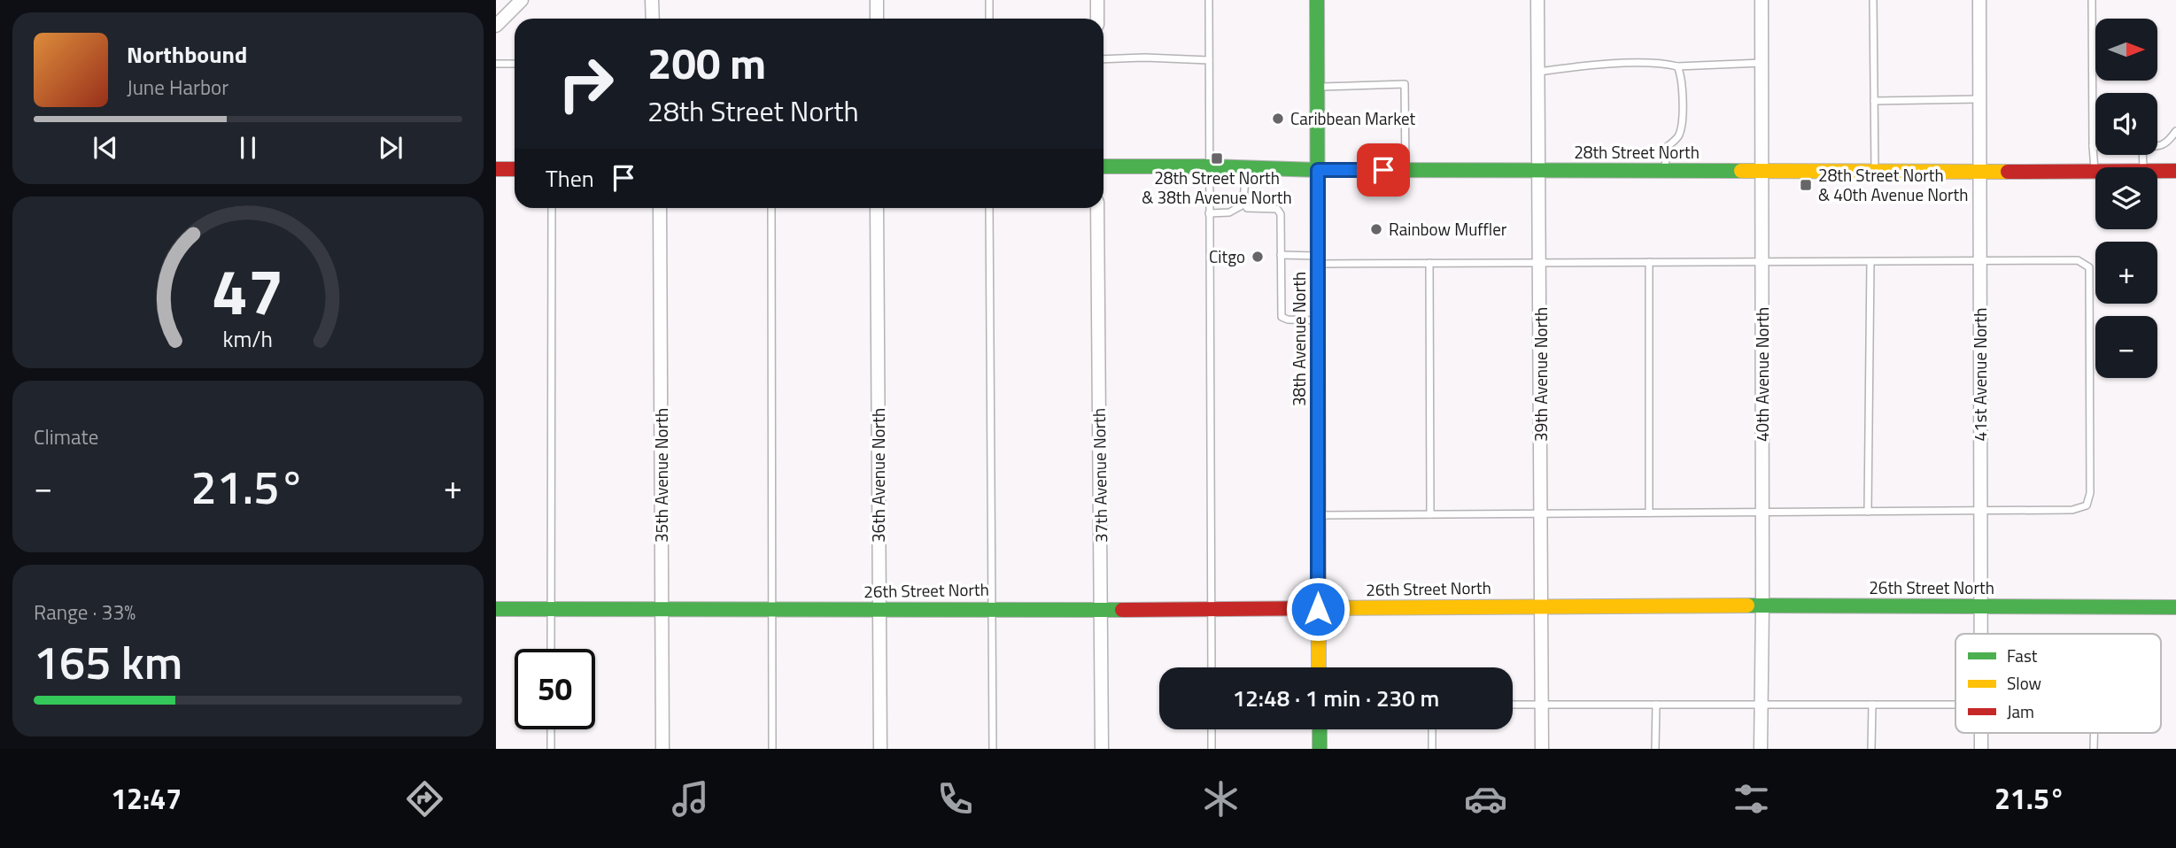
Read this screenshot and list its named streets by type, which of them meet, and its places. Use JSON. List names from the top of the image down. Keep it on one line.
{"streets":{"street":["28th Street North","38th Avenue North","39th Avenue North","40th Avenue North","41st Avenue North","35th Avenue North","36th Avenue North","37th Avenue North","26th Street North"]},"crossings":[["28th Street North","38th Avenue North"],["28th Street North","39th Avenue North"],["28th Street North","40th Avenue North"],["28th Street North","41st Avenue North"],["38th Avenue North","26th Street North"],["39th Avenue North","26th Street North"],["40th Avenue North","26th Street North"],["41st Avenue North","26th Street North"],["35th Avenue North","26th Street North"],["36th Avenue North","26th Street North"],["37th Avenue North","26th Street North"]],"places":{"other":["Caribbean Market","Rainbow Muffler","Citgo"],"transit":["28th Street North & 38th Avenue North","28th Street North & 40th Avenue North"]},"legend":["Fast","Slow","Jam"],"north":"right","page":{"map_buttons":["+","−"],"turn":["200 m","28th Street North"],"song":["Northbound","June Harbor"],"then":"Then","tile":["Climate",["Range · 33%","165 km"]],"heat":["−","21.5°","+"],"limit":"50","trip":"12:48 · 1 min · 230 m","tabs":["12:47","21.5°"],"gauge":["47","km/h"]}}
